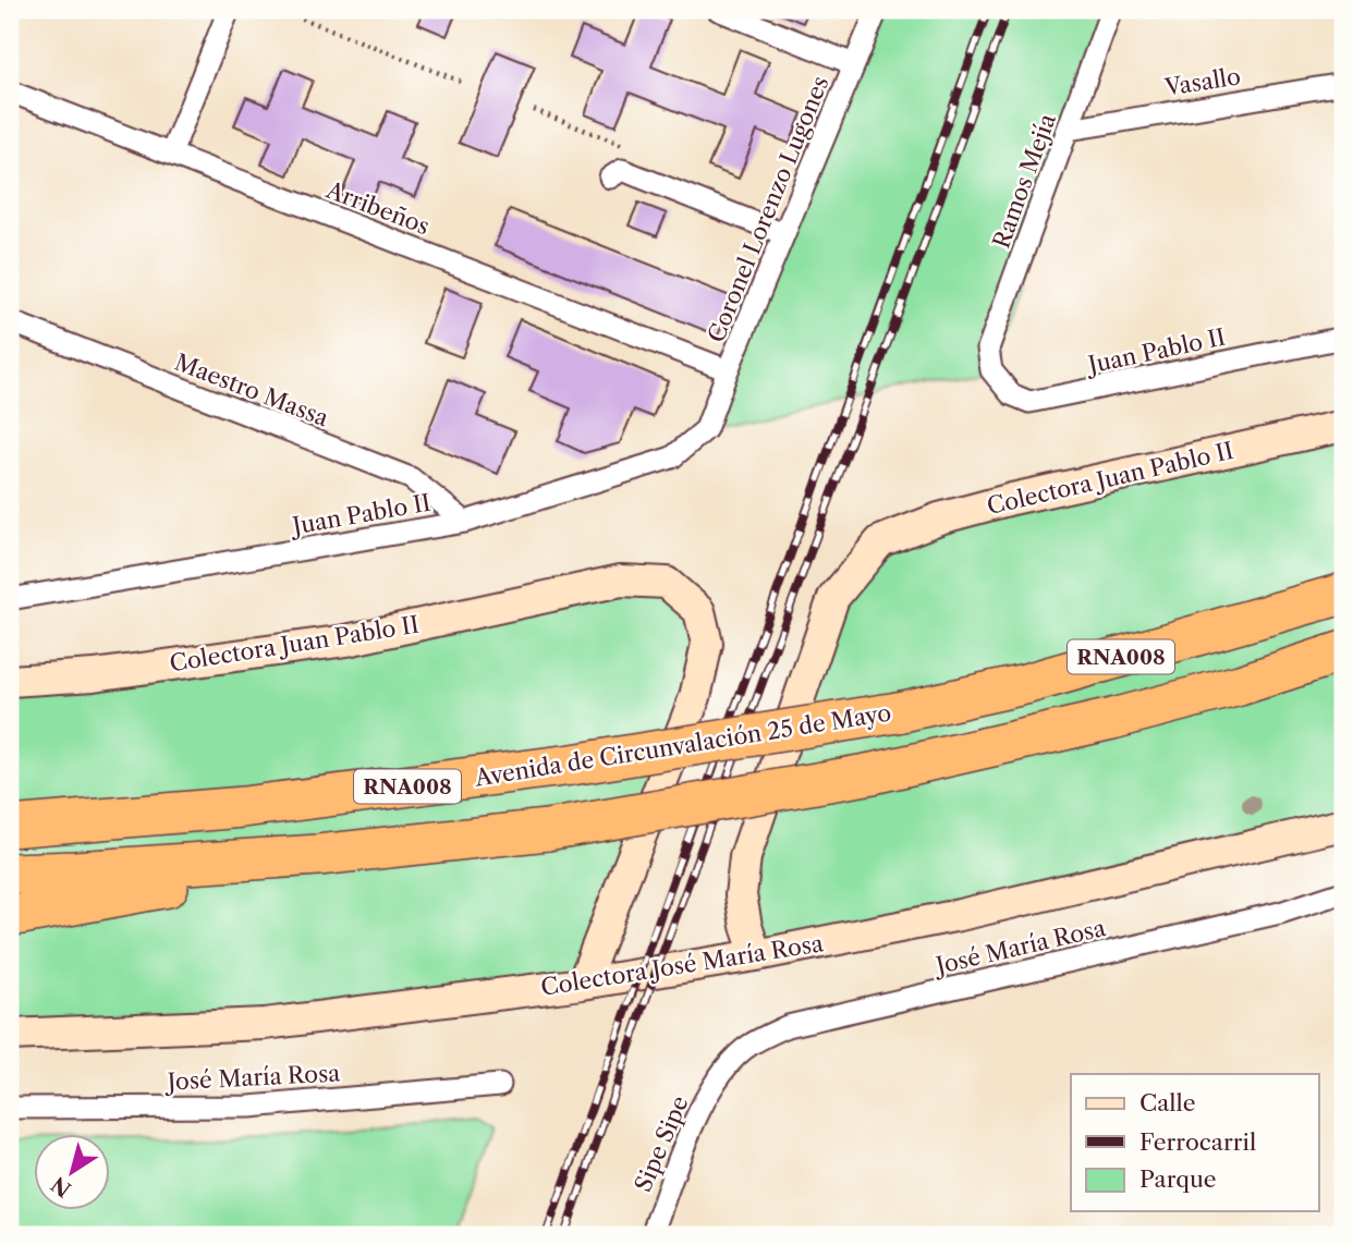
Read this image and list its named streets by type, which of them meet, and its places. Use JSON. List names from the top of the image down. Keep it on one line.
{"streets":{"highway":["RNA008","Avenida de Circunvalación 25 de Mayo"],"main road":["Colectora Juan Pablo II","Colectora José María Rosa"],"street":["Vasallo","Ramos Mejía","Arribeños","Coronel Lorenzo Lugones","Juan Pablo II","Maestro Massa","José María Rosa","Sipe Sipe"]},"crossings":[["Vasallo","Ramos Mejía"],["Ramos Mejía","Juan Pablo II"],["Arribeños","Coronel Lorenzo Lugones"],["Coronel Lorenzo Lugones","Juan Pablo II"],["Juan Pablo II","Maestro Massa"],["Colectora Juan Pablo II","Colectora José María Rosa"],["José María Rosa","Sipe Sipe"]],"legend":["Calle","Ferrocarril","Parque"],"north":"bottom left"}
